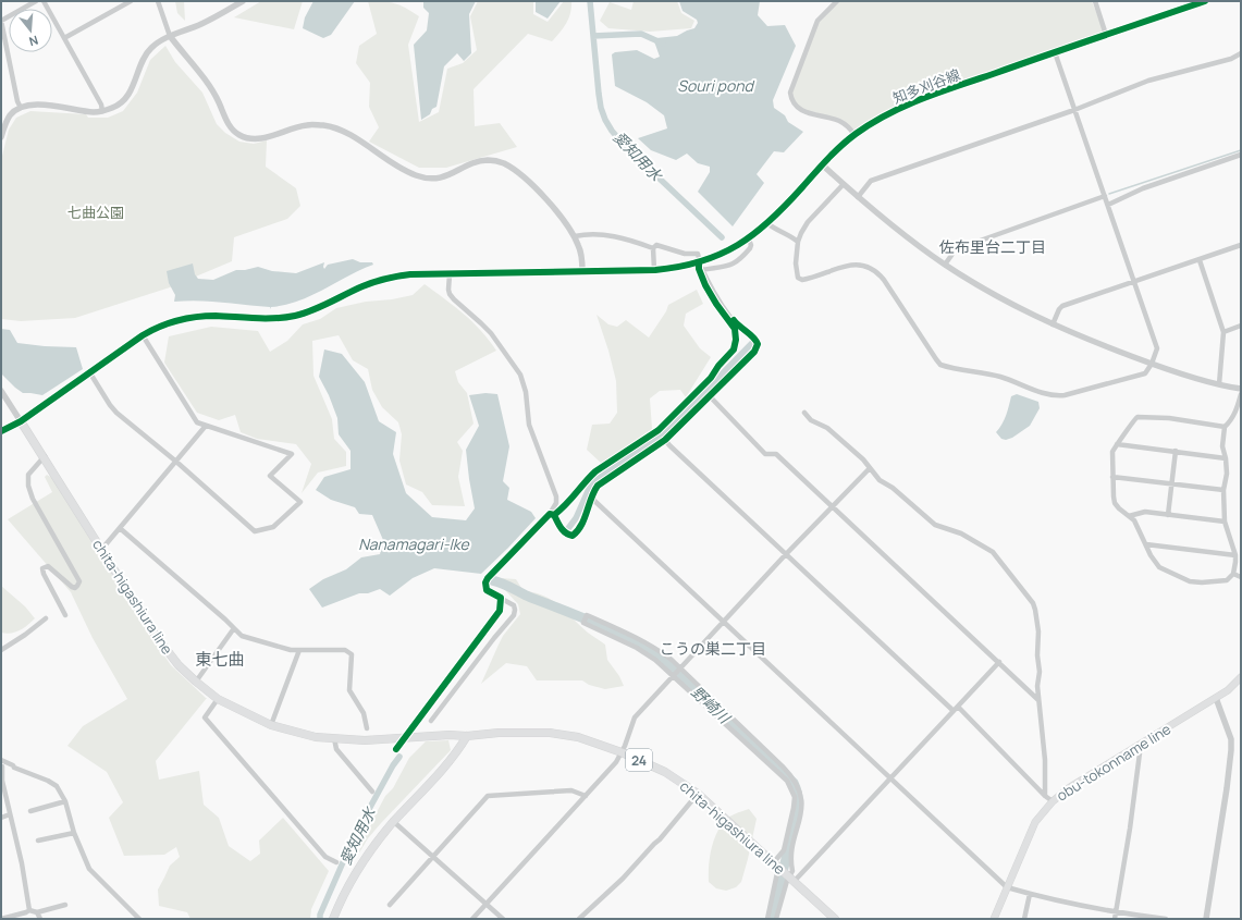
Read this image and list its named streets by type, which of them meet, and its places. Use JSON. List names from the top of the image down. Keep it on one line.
{"streets":{"main road":["chita-higashiura line","24","obu-tokonname line"],"street":["知多刈谷線"]},"crossings":[["知多刈谷線","chita-higashiura line"]],"districts":["佐布里台二丁目","こうの巣二丁目","東七曲"],"water":["Souri pond","愛知用水","Nanamagari-Ike","野崎川"],"parks":["七曲公園"],"north":"bottom"}
